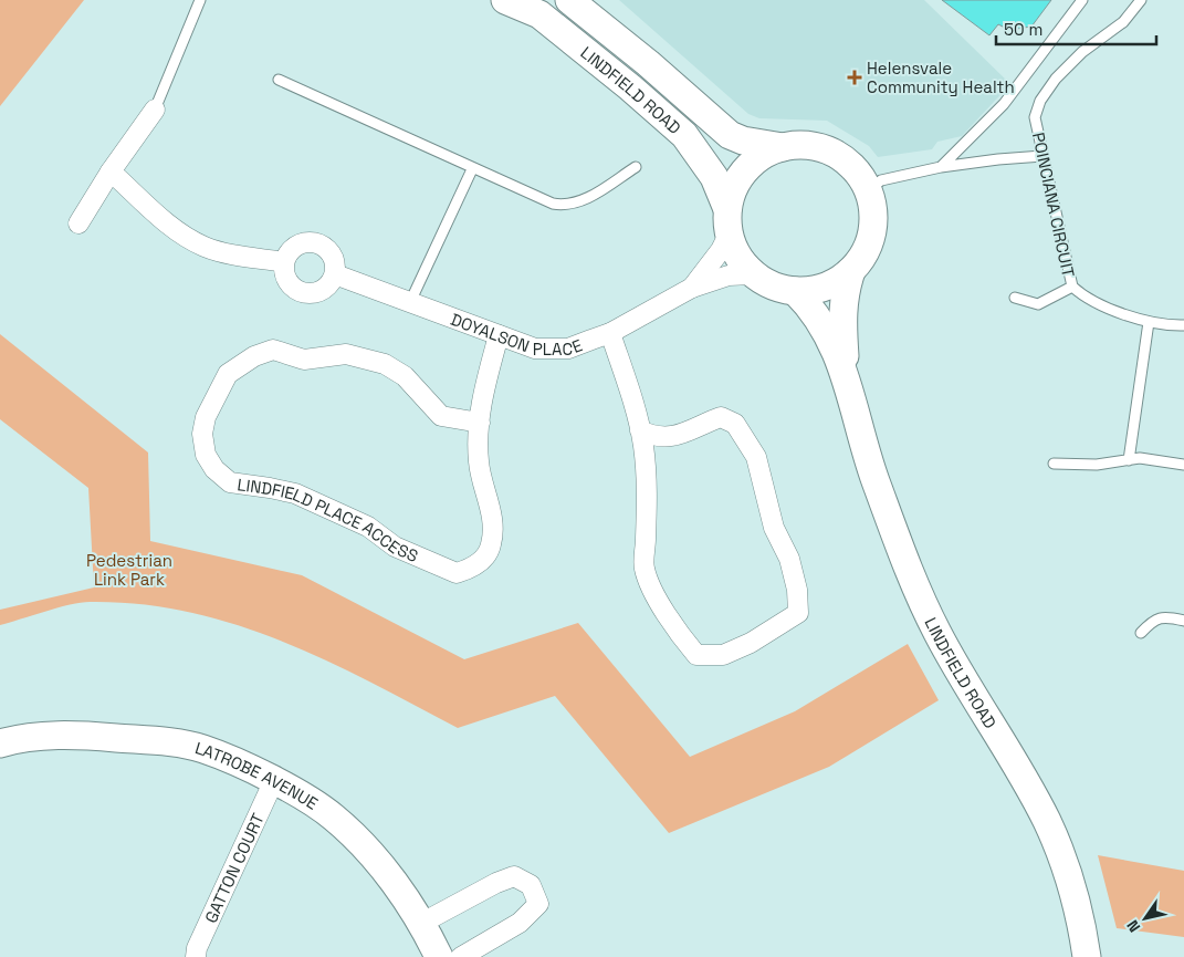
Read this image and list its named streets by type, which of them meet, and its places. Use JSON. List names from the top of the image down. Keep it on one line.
{"streets":{"street":["LINDFIELD ROAD","DOYALSON PLACE","LINDFIELD PLACE ACCESS","LATROBE AVENUE","GATTON COURT"],"lane":["POINCIANA CIRCUIT"]},"crossings":[["LINDFIELD ROAD","DOYALSON PLACE"],["DOYALSON PLACE","LINDFIELD PLACE ACCESS"],["LATROBE AVENUE","GATTON COURT"]],"parks":["Pedestrian Link Park"],"places":{"health":["Helensvale Community Health"]},"scale_bar":"50 m","north":"bottom left"}
